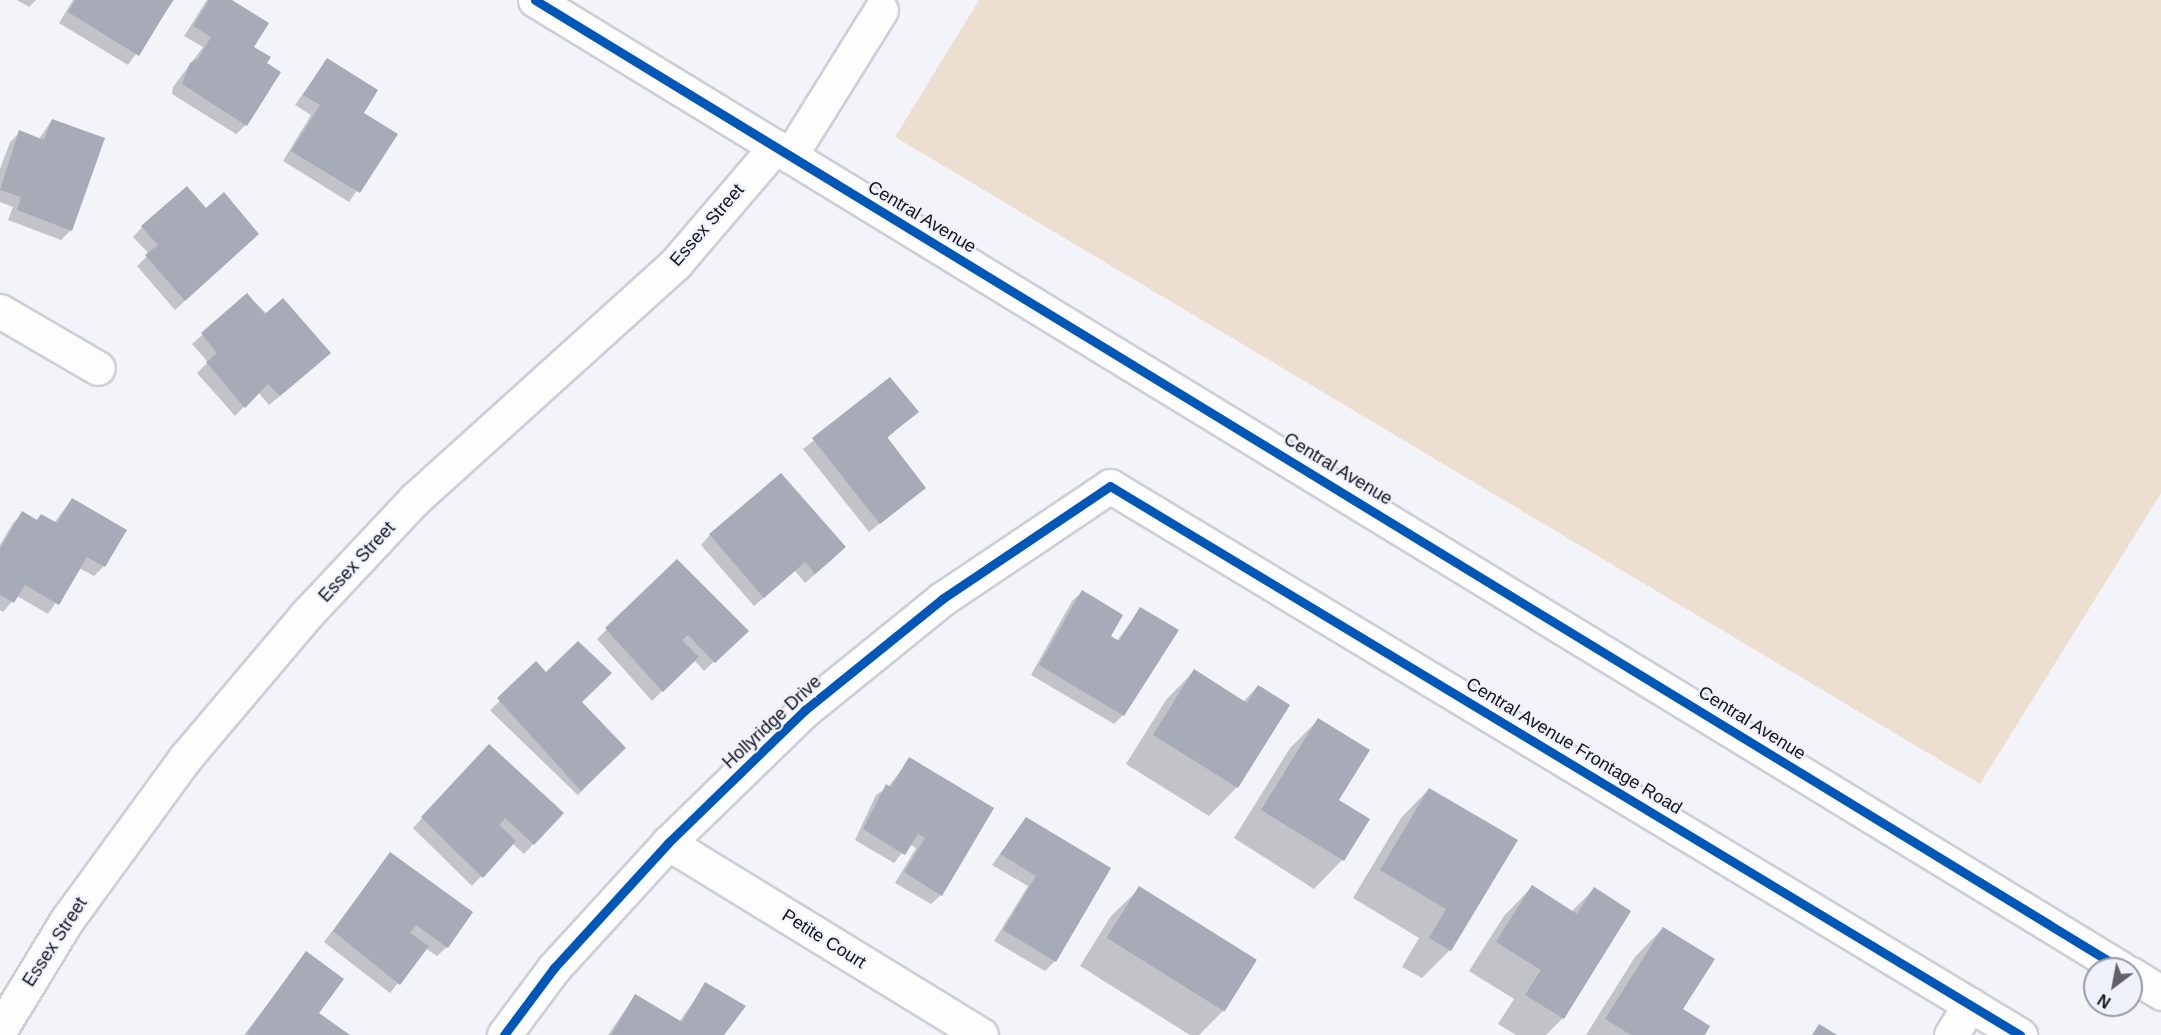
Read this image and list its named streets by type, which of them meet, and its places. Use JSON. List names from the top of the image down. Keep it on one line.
{"streets":{"street":["Central Avenue","Essex Street","Hollyridge Drive","Central Avenue Frontage Road","Petite Court"]},"crossings":[["Central Avenue","Essex Street"],["Hollyridge Drive","Central Avenue Frontage Road"],["Hollyridge Drive","Petite Court"]],"north":"bottom left"}
